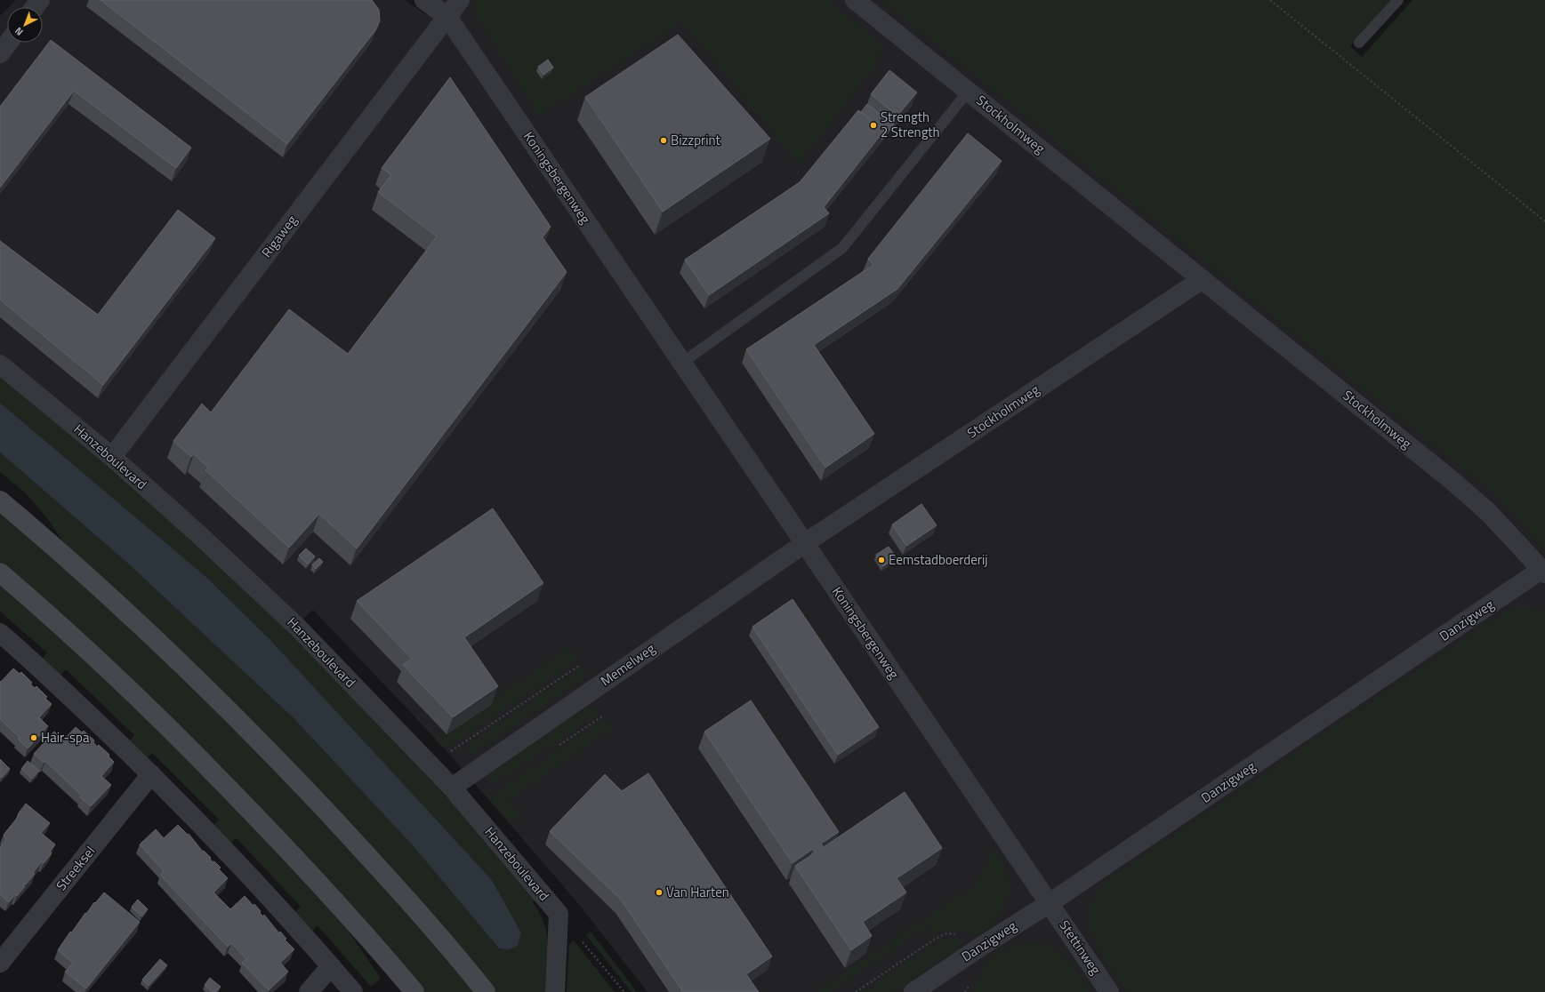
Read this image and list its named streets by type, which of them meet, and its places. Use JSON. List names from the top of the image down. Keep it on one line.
{"streets":{"street":["Stockholmweg","Koningsbergenweg","Rigaweg","Hanzeboulevard","Danzigweg","Memelweg","Streeksel","Stettinweg"]},"crossings":[["Stockholmweg","Koningsbergenweg"],["Stockholmweg","Danzigweg"],["Stockholmweg","Memelweg"],["Koningsbergenweg","Rigaweg"],["Koningsbergenweg","Danzigweg"],["Koningsbergenweg","Memelweg"],["Koningsbergenweg","Stettinweg"],["Rigaweg","Hanzeboulevard"],["Hanzeboulevard","Memelweg"],["Danzigweg","Stettinweg"]],"places":["Strength 2 Strength","Bizzprint","Eemstadboerderij","Hair-spa","Van Harten"],"north":"bottom left"}
